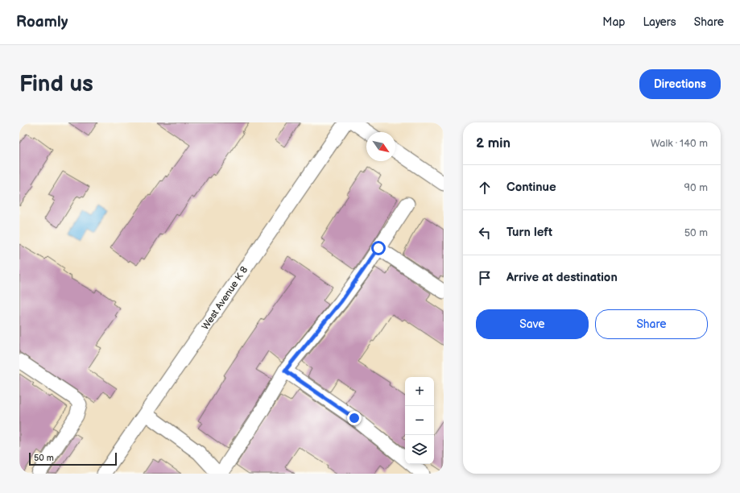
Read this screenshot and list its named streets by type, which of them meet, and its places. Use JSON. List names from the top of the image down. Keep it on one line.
{"streets":{"street":["West Avenue K 8"]},"scale_bar":"50 m","north":"bottom right","page":{"header":"Roamly","nav":["Map","Layers","Share"],"buttons":["Directions",["Save","Share"]],"title":"Find us","heading":["2 min","Walk · 140 m"],"list":[["Continue","90 m"],["Turn left","50 m"],"Arrive at destination"],"map_buttons":["+","−"],"scale":"50 m"}}
